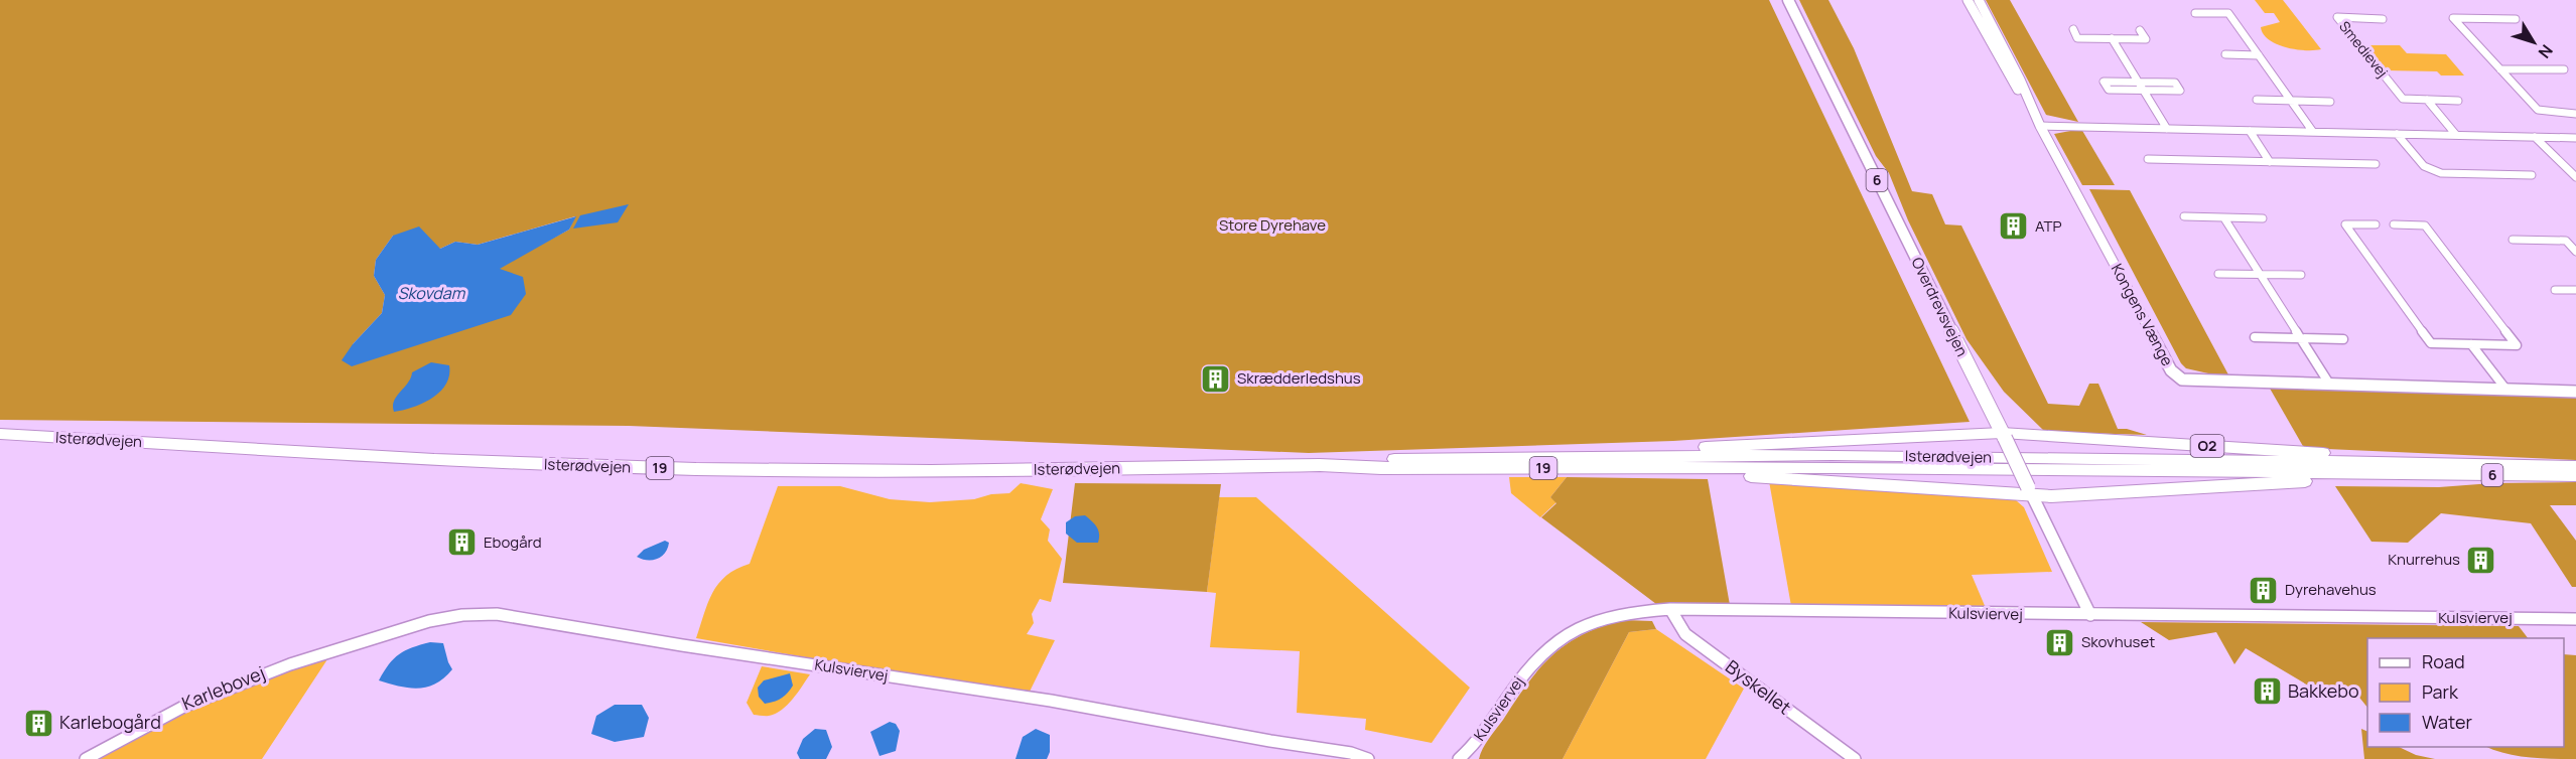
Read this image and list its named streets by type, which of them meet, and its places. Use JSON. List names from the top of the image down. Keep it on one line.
{"streets":{"highway":["6","Isterødvejen","O2","19"],"main road":["Overdrevsvejen"],"street":["Smedievej","Kongens Vænge","Kulsviervej","Byskellet","Karlebovej"]},"crossings":[["6","Overdrevsvejen"],["6","Isterødvejen"],["6","O2"],["Overdrevsvejen","O2"],["Overdrevsvejen","Kulsviervej"],["Isterødvejen","O2"],["Kulsviervej","Byskellet"],["Kulsviervej","Karlebovej"]],"water":["Skovdam"],"parks":["Store Dyrehave"],"places":{"building":["ATP","Skrædderledshus","Ebogård","Knurrehus","Dyrehavehus","Skovhuset","Bakkebo","Karlebogård"]},"legend":["Road","Park","Water"],"north":"bottom right"}
